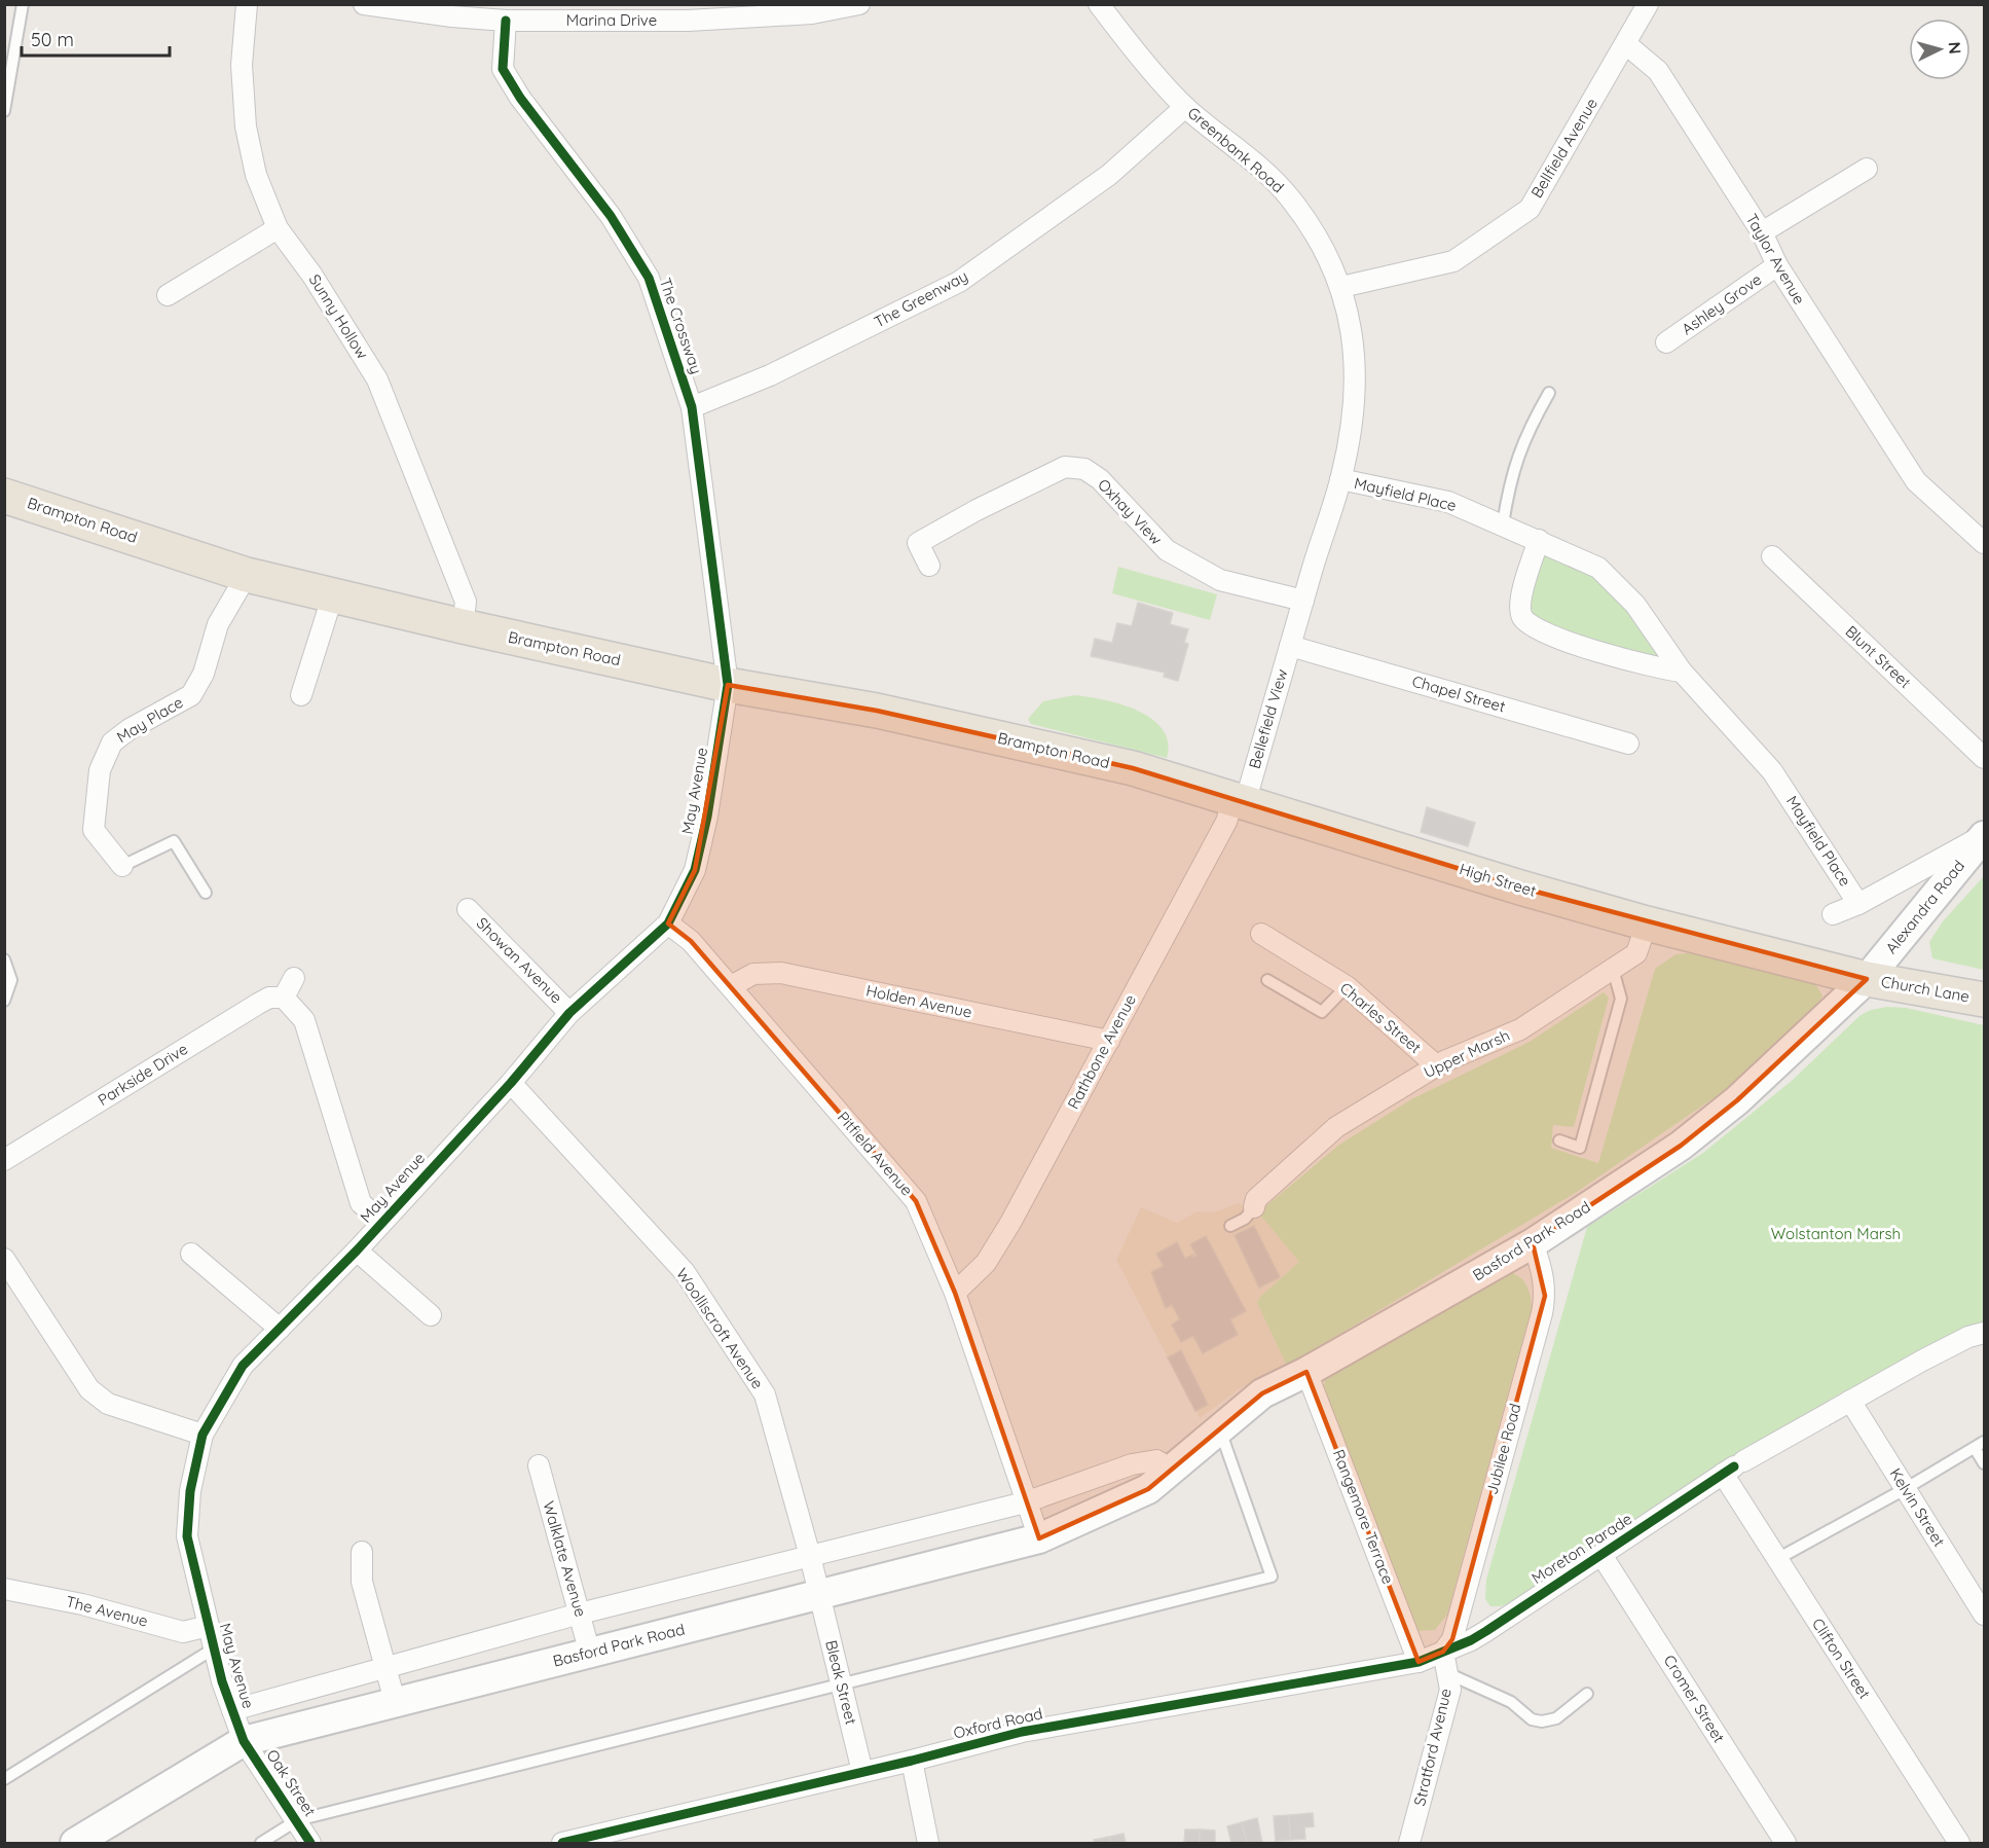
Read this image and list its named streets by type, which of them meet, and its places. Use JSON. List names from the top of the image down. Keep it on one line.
{"streets":{"highway":["Brampton Road","High Street","Church Lane"],"main road":["Alexandra Road","Basford Park Road"],"street":["Marina Drive","Bellfield Avenue","Greenbank Road","Taylor Avenue","The Greenway","Ashley Grove","Sunny Hollow","The Crossway","Mayfield Place","Oxhay View","Blunt Street","Chapel Street","Bellefield View","May Place","May Avenue","Showan Avenue","Holden Avenue","Charles Street","Rathbone Avenue","Upper Marsh","Parkside Drive","Pitfield Avenue","Woolliscroft Avenue","Jubilee Road","Kelvin Street","Rangemore Terrace","Moreton Parade","Walklate Avenue","The Avenue","Clifton Street","Bleak Street","Cromer Street","Oxford Road","Stratford Avenue","Oak Street"]},"crossings":[["Marina Drive","The Crossway"],["Bellfield Avenue","Greenbank Road"],["Bellfield Avenue","Taylor Avenue"],["Greenbank Road","The Greenway"],["Greenbank Road","Mayfield Place"],["Greenbank Road","Oxhay View"],["Greenbank Road","Chapel Street"],["Greenbank Road","Bellefield View"],["Taylor Avenue","Ashley Grove"],["The Greenway","The Crossway"],["Sunny Hollow","Brampton Road"],["The Crossway","Brampton Road"],["The Crossway","May Avenue"],["Mayfield Place","Alexandra Road"],["Brampton Road","May Place"],["Brampton Road","May Avenue"],["Brampton Road","High Street"],["Chapel Street","Bellefield View"],["Bellefield View","High Street"],["Bellefield View","Rathbone Avenue"],["May Avenue","Showan Avenue"],["May Avenue","Pitfield Avenue"],["May Avenue","Basford Park Road"],["May Avenue","Woolliscroft Avenue"],["May Avenue","The Avenue"],["May Avenue","Oak Street"],["High Street","Alexandra Road"],["High Street","Church Lane"],["High Street","Rathbone Avenue"],["High Street","Upper Marsh"],["High Street","Basford Park Road"],["Alexandra Road","Church Lane"],["Alexandra Road","Basford Park Road"],["Church Lane","Basford Park Road"],["Holden Avenue","Rathbone Avenue"],["Holden Avenue","Pitfield Avenue"],["Charles Street","Upper Marsh"],["Rathbone Avenue","Pitfield Avenue"],["Pitfield Avenue","Basford Park Road"],["Basford Park Road","Woolliscroft Avenue"],["Basford Park Road","Jubilee Road"],["Basford Park Road","Rangemore Terrace"],["Basford Park Road","Walklate Avenue"],["Basford Park Road","Bleak Street"],["Basford Park Road","Oak Street"],["Woolliscroft Avenue","Bleak Street"],["Jubilee Road","Moreton Parade"],["Jubilee Road","Oxford Road"],["Jubilee Road","Stratford Avenue"],["Kelvin Street","Moreton Parade"],["Rangemore Terrace","Oxford Road"],["Moreton Parade","Clifton Street"],["Moreton Parade","Cromer Street"],["Moreton Parade","Oxford Road"],["Moreton Parade","Stratford Avenue"],["Bleak Street","Oxford Road"],["Oxford Road","Stratford Avenue"]],"parks":["Wolstanton Marsh"],"scale_bar":"50 m","north":"right"}
